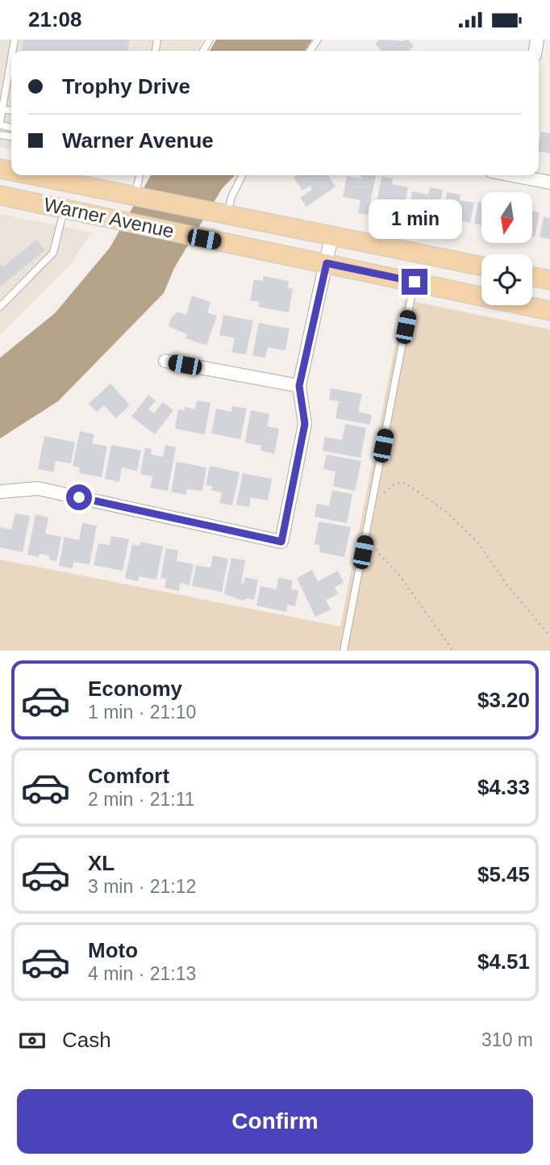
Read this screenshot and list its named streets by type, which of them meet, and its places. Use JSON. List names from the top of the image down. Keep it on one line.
{"streets":{"main road":["Warner Avenue"]},"north":"bottom","page":{"status":"21:08","banner":["Trophy Drive","Warner Avenue"],"bubble":"1 min","list":[{"name":"Economy","note":"1 min · 21:10","value":"$3.20"},{"name":"Comfort","note":"2 min · 21:11","value":"$4.33"},{"name":"XL","note":"3 min · 21:12","value":"$5.45"},{"name":"Moto","note":"4 min · 21:13","value":"$4.51"}],"pay":["Cash","310 m"],"buttons":"Confirm"}}
